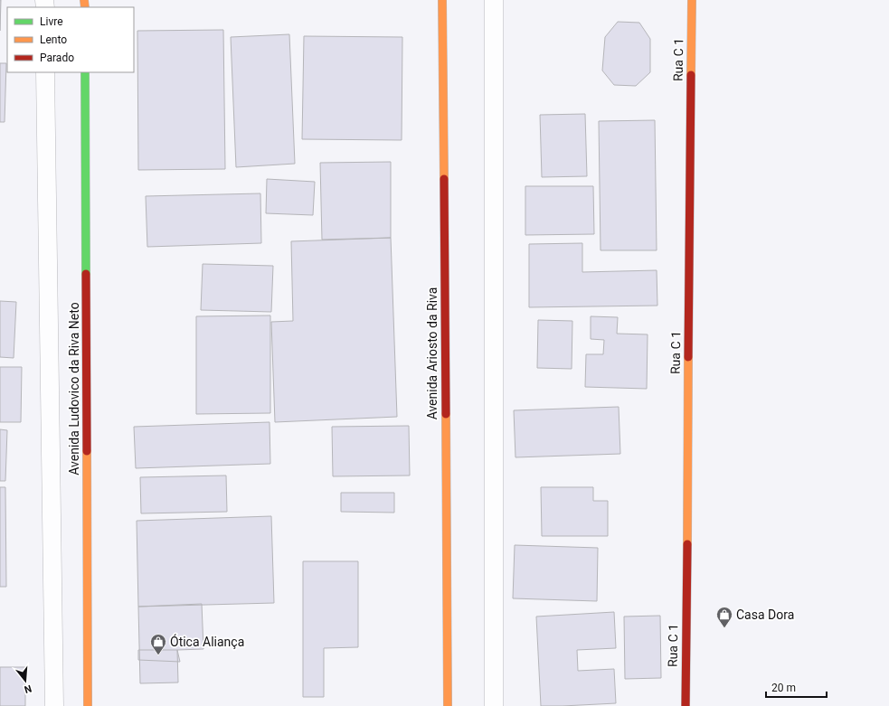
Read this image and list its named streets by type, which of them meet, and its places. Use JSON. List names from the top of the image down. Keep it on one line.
{"streets":{"street":["Rua C 1","Avenida Ariosto da Riva","Avenida Ludovico da Riva Neto"]},"places":{"shop":["Casa Dora","Ótica Aliança"]},"legend":["Livre","Lento","Parado"],"scale_bar":"20 m","north":"bottom"}
